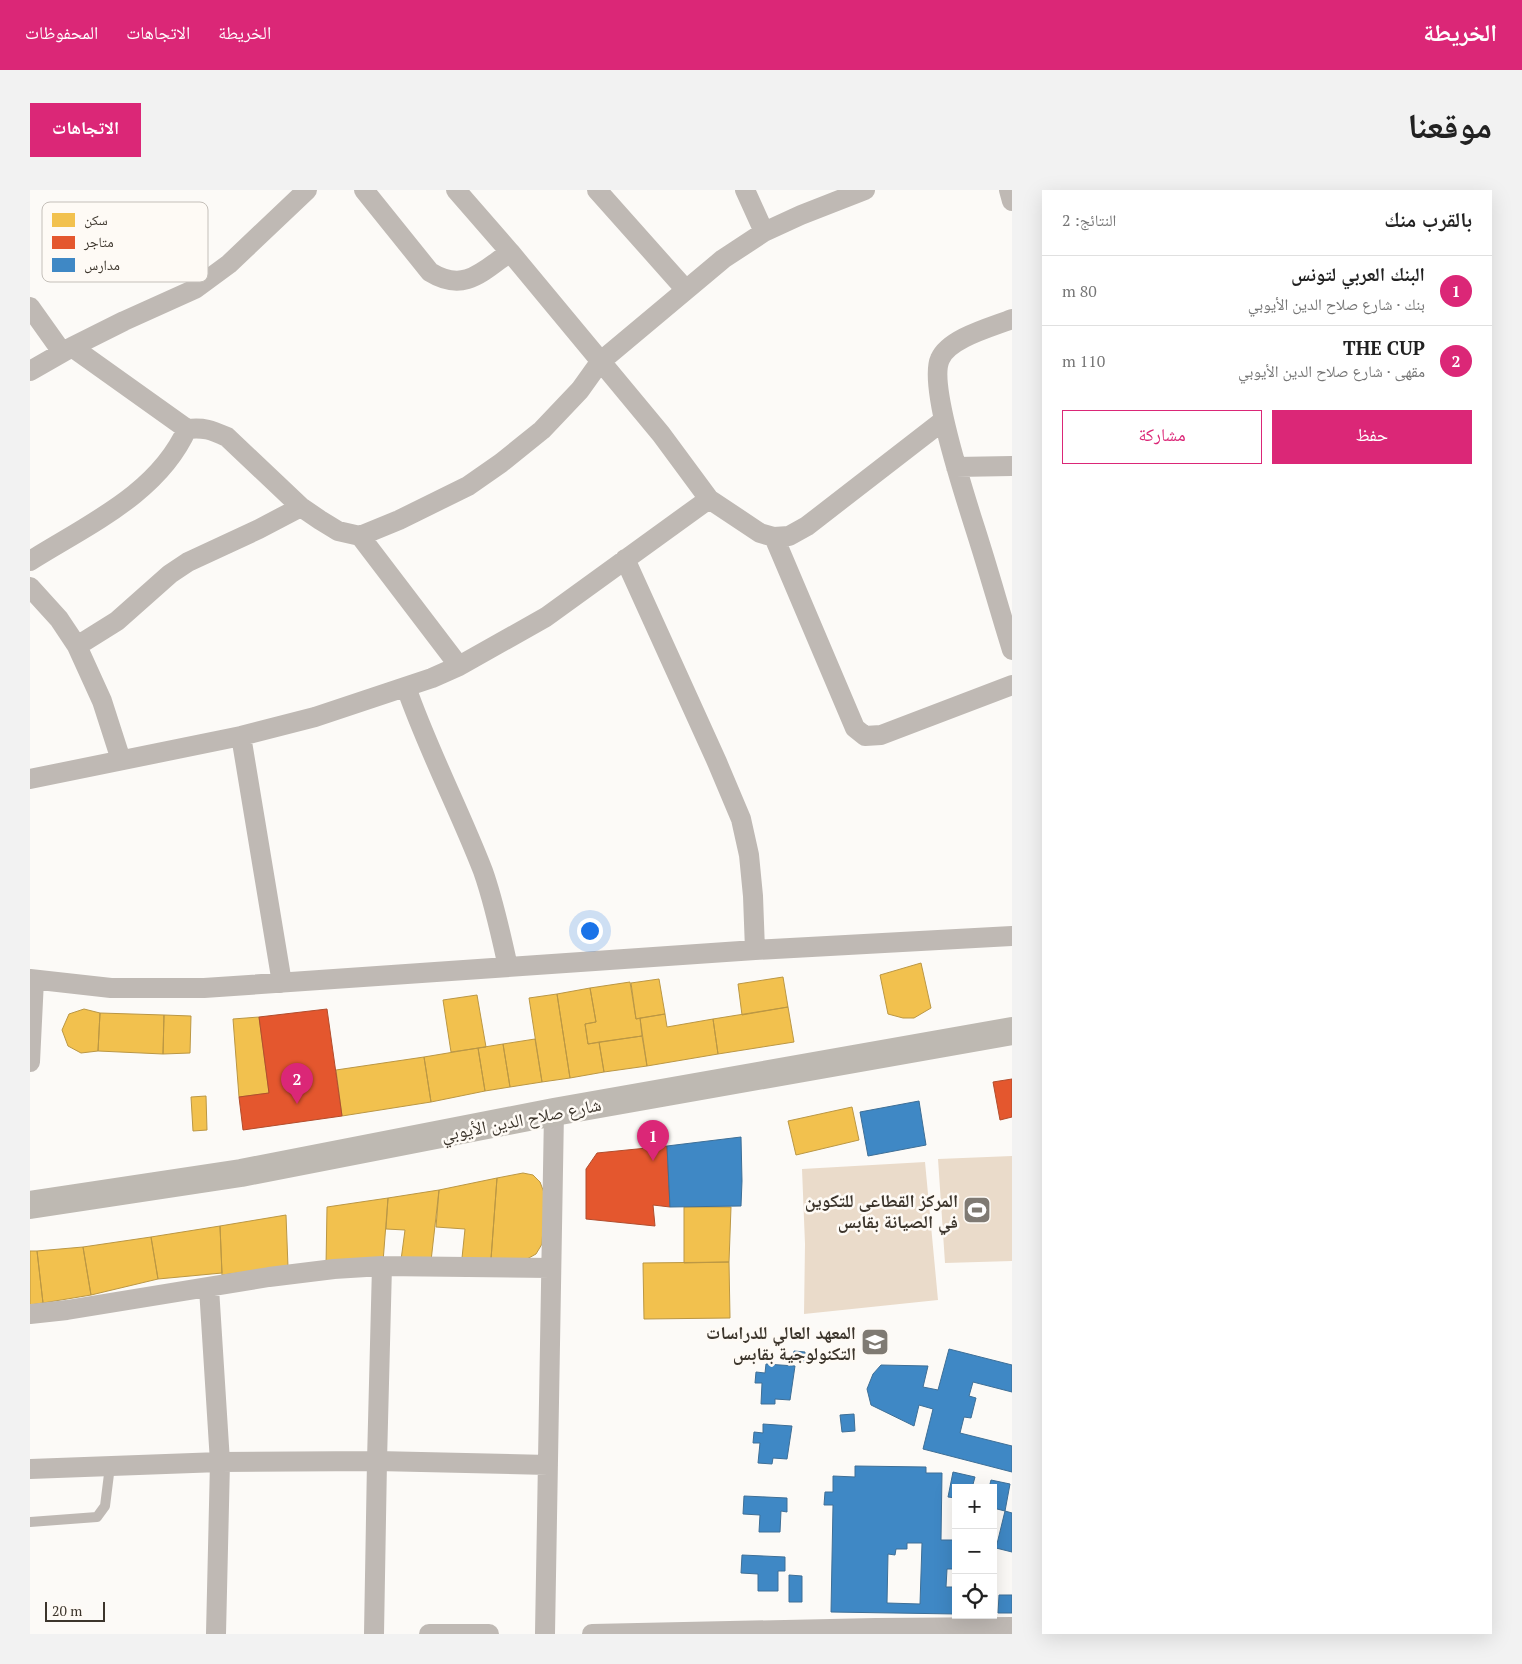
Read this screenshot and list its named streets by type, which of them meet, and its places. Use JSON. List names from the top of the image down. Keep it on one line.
{"streets":{"main road":["شارع صلاح الدين الأيوبي"]},"places":{"sports":["المركز القطاعى للتكوين في الصيانة بقابس"],"school or university":["المعهد العالي للدراسات التكنولوجية بقابس"]},"legend":["سكن","متاجر","مدارس"],"scale_bar":"20 m","page":{"header":"الخريطة","nav":["الخريطة","الاتجاهات","المحفوظات"],"title":"موقعنا","buttons":["الاتجاهات",["حفظ","مشاركة"]],"heading":["بالقرب منك","النتائج: 2"],"list":[{"mark":"1","name":"البنك العربي لتونس","note":"بنك · شارع صلاح الدين الأيوبي","value":"80 m"},{"mark":"2","name":"THE CUP","note":"مقهى · شارع صلاح الدين الأيوبي","value":"110 m"}],"pins":["2","1"],"map_buttons":["+","−"],"scale":"20 m"}}
